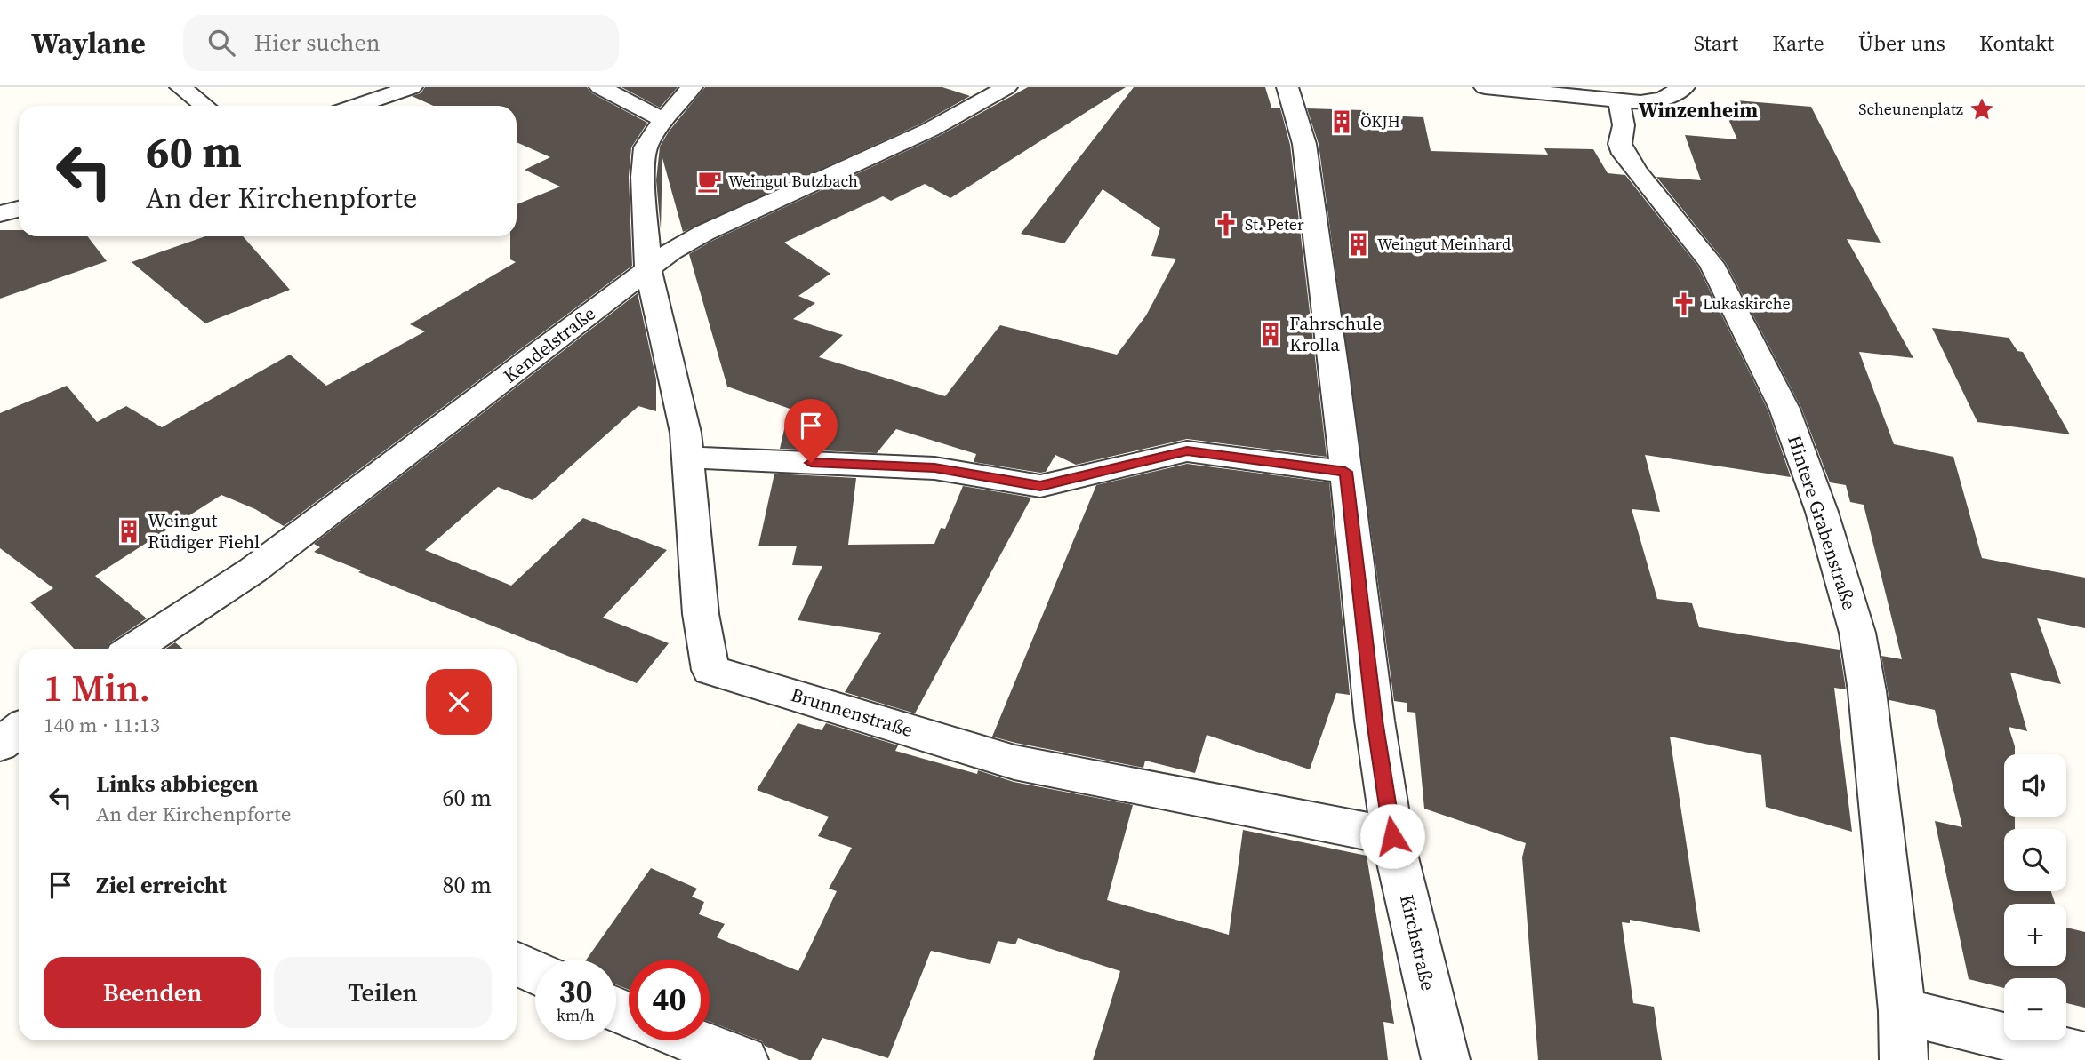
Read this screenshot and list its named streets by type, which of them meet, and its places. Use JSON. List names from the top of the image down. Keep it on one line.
{"streets":{"street":["Kendelstraße","Hintere Grabenstraße","Brunnenstraße","Kirchstraße"]},"crossings":[["Kendelstraße","Brunnenstraße"],["Brunnenstraße","Kirchstraße"]],"districts":["Winzenheim"],"places":{"place":["Scheunenplatz"],"building":["ÖKJH","Weingut Meinhard","Fahrschule Krolla","Weingut Rüdiger Fiehl"],"cafe":["Weingut Butzbach"],"church":["St. Peter","Lukaskirche"]},"page":{"header":"Waylane","search":"Hier suchen","nav":["Start","Karte","Über uns","Kontakt"],"turn":["60 m","An der Kirchenpforte"],"heading":["1 Min.","140 m · 11:13"],"map_buttons":["+","−"],"list":[{"name":"Links abbiegen","note":"An der Kirchenpforte","value":"60 m"},{"name":"Ziel erreicht","value":"80 m"}],"buttons":["Beenden","Teilen"],"speed":"30 km/h","limit":"40"}}
